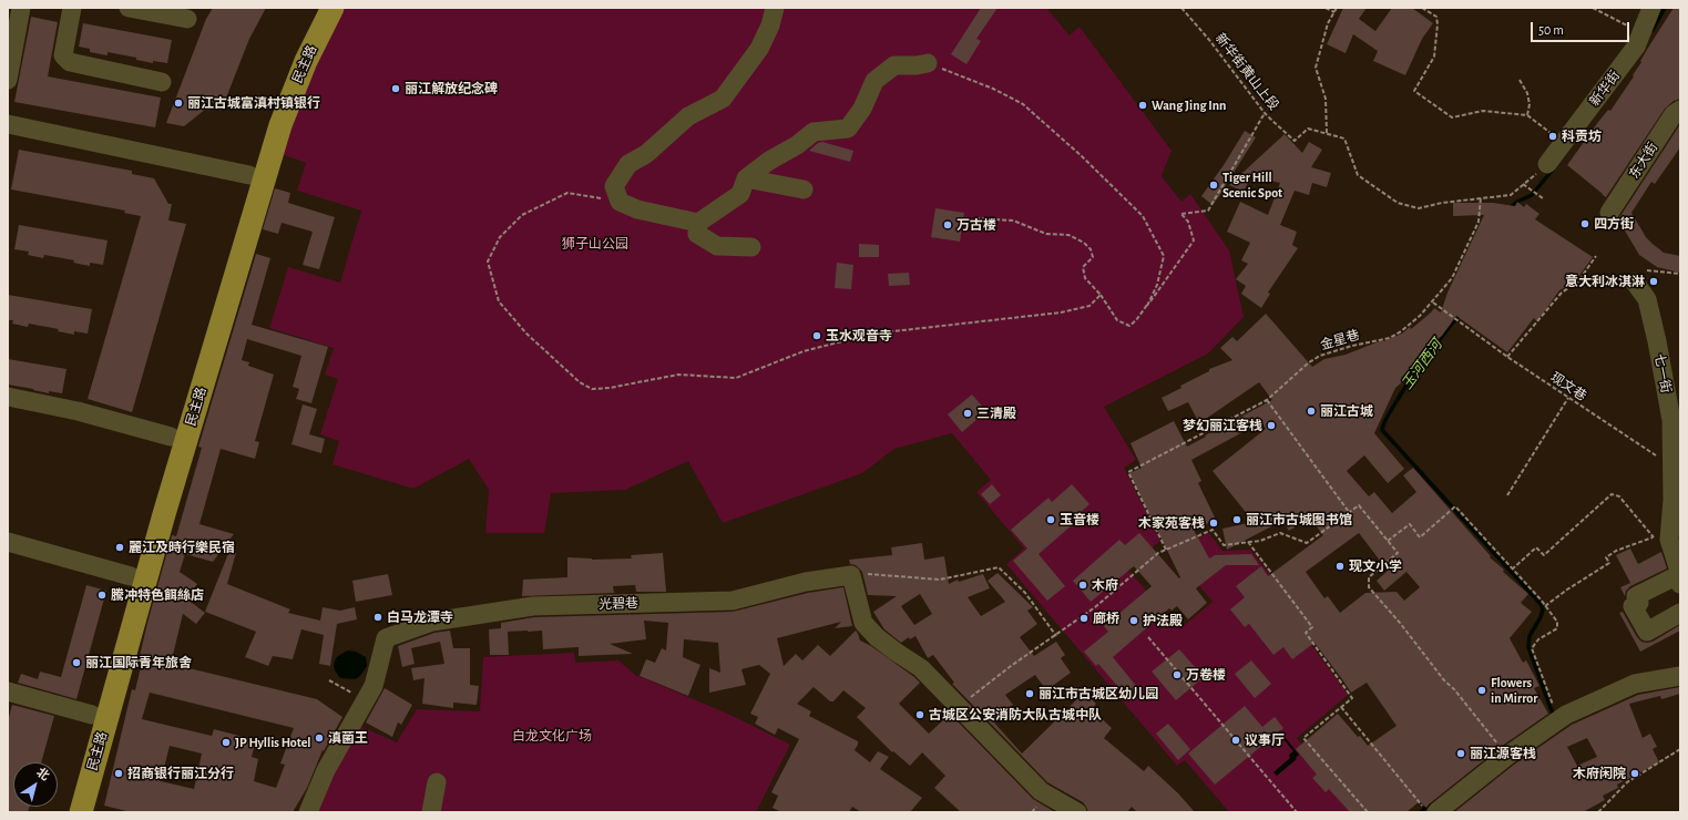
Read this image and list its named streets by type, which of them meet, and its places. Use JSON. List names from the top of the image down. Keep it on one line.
{"streets":{"main road":["民主路"],"street":["新华街","东大街","七一街","光碧巷"],"path":["新华街黄山上段","金星巷","现文巷"]},"crossings":[["金星巷","现文巷"],["七一街","现文巷"]],"water":["玉河西河"],"parks":["狮子山公园","白龙文化广场"],"places":["丽江解放纪念碑","丽江古城富滇村镇银行","Wang Jing Inn","科贡坊","Tiger Hill Scenic Spot","四方街","万古楼","意大利冰淇淋","玉水观音寺","丽江古城","三清殿","梦幻丽江客栈","玉音楼","丽江市古城图书馆","木家苑客栈","麗江及時行樂民宿","现文小学","木府","騰冲特色餌絲店","白马龙潭寺","廊桥","护法殿","丽江国际青年旅舍","万卷楼","Flowers in Mirror","丽江市古城区幼儿园","古城区公安消防大队古城中队","滇菌王","议事厅","JP Hyllis Hotel","丽江源客栈","招商银行丽江分行","木府闲院"],"scale_bar":"50 m","north":"top right"}
